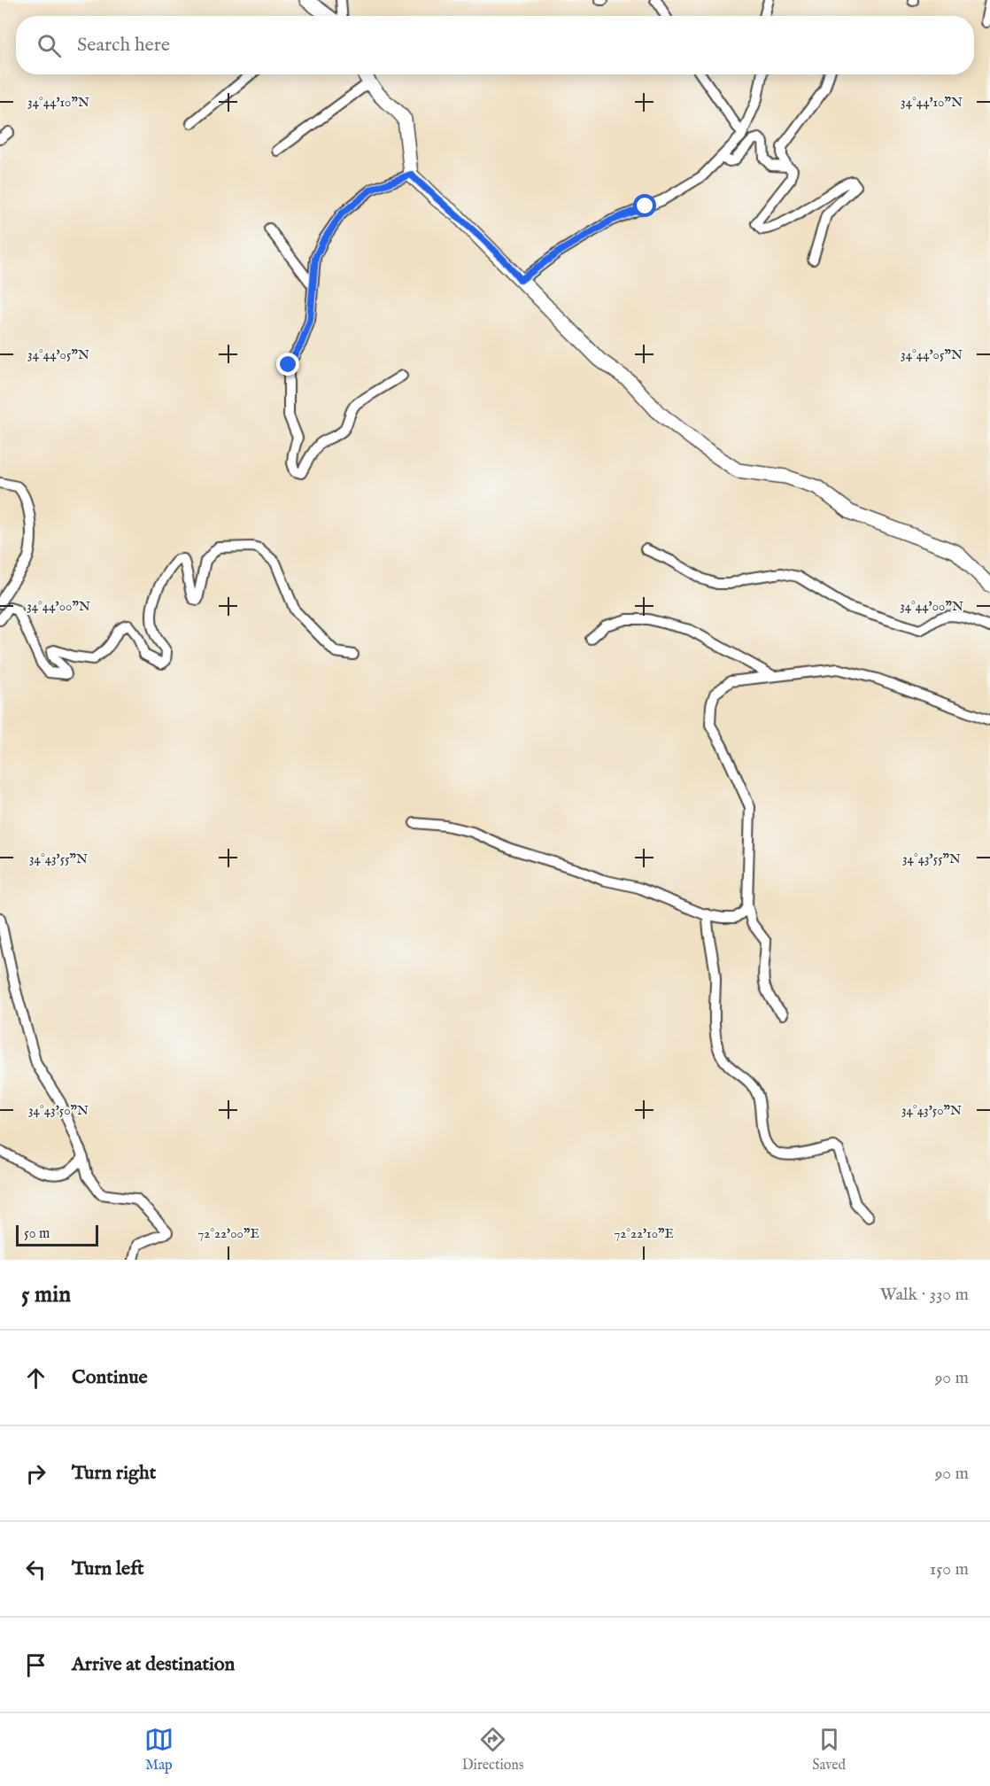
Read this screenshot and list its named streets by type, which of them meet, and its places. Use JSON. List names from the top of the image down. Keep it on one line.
{"scale_bar":"50 m","page":{"search":"Search here","scale":"50 m","heading":["5 min","Walk · 330 m"],"list":[["Continue","90 m"],["Turn right","90 m"],["Turn left","150 m"],"Arrive at destination"],"nav":["Map","Directions","Saved"]},"coordinates":["34°44'10\"N","34°44'05\"N","34°44'00\"N","34°43'55\"N","34°43'50\"N","72°22'00\"E","72°22'10\"E"]}
